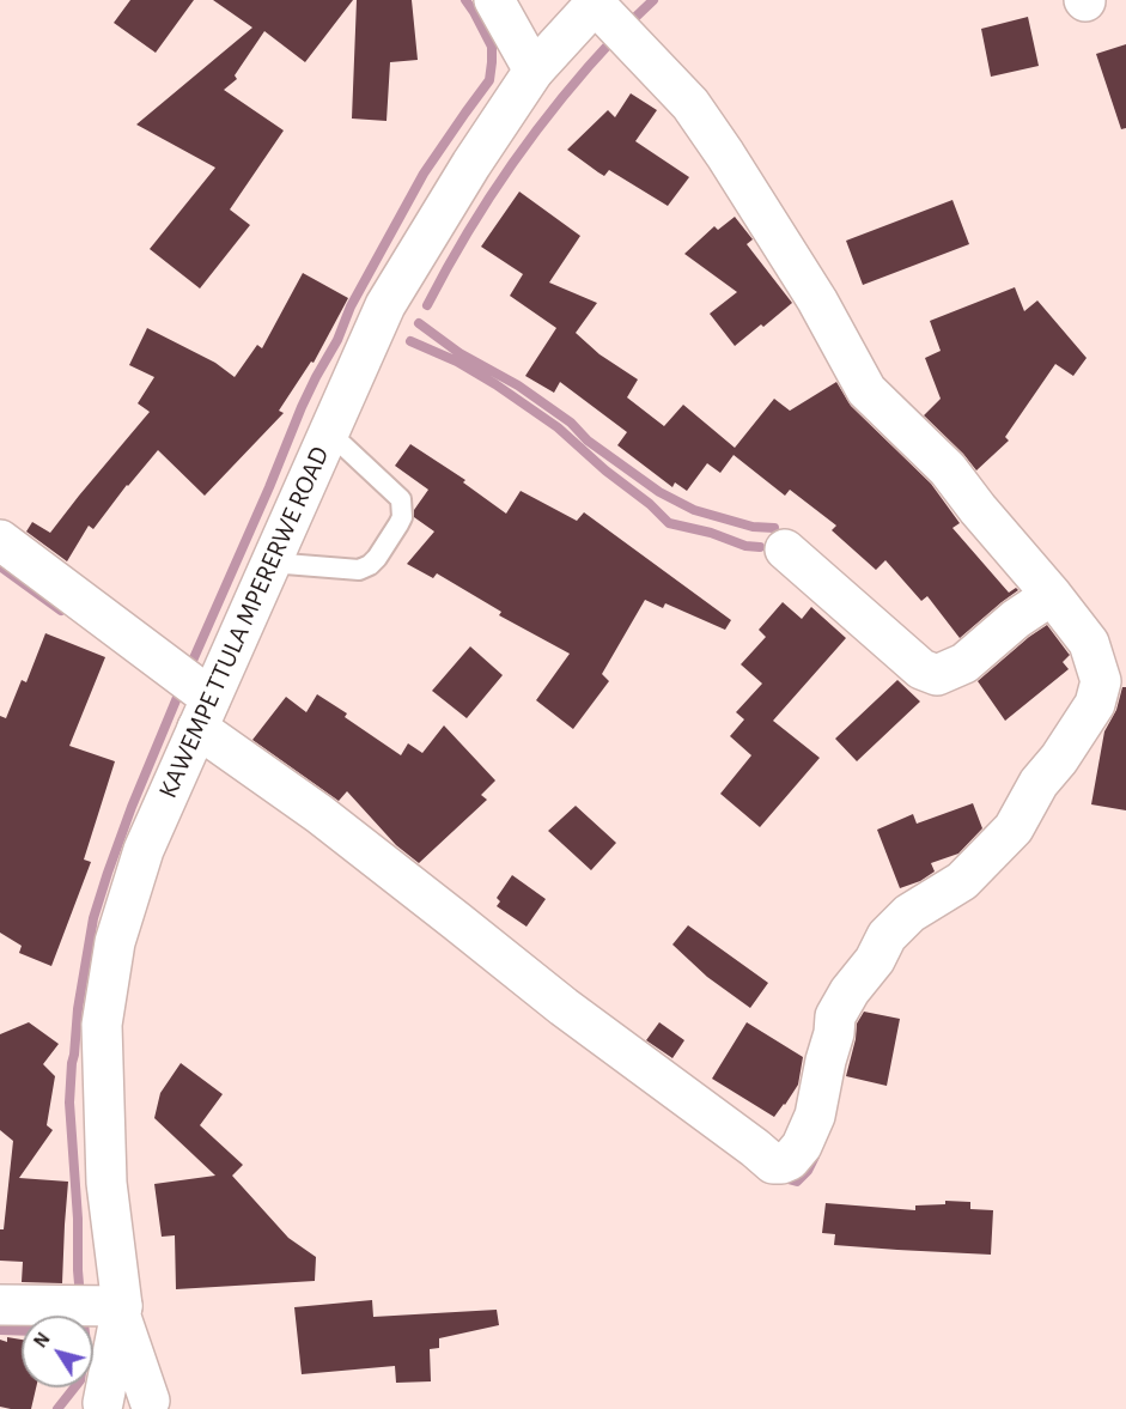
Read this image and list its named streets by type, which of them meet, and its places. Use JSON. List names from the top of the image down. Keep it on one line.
{"streets":{"street":["KAWEMPE TTULA MPERERWE ROAD"]},"north":"top left"}
